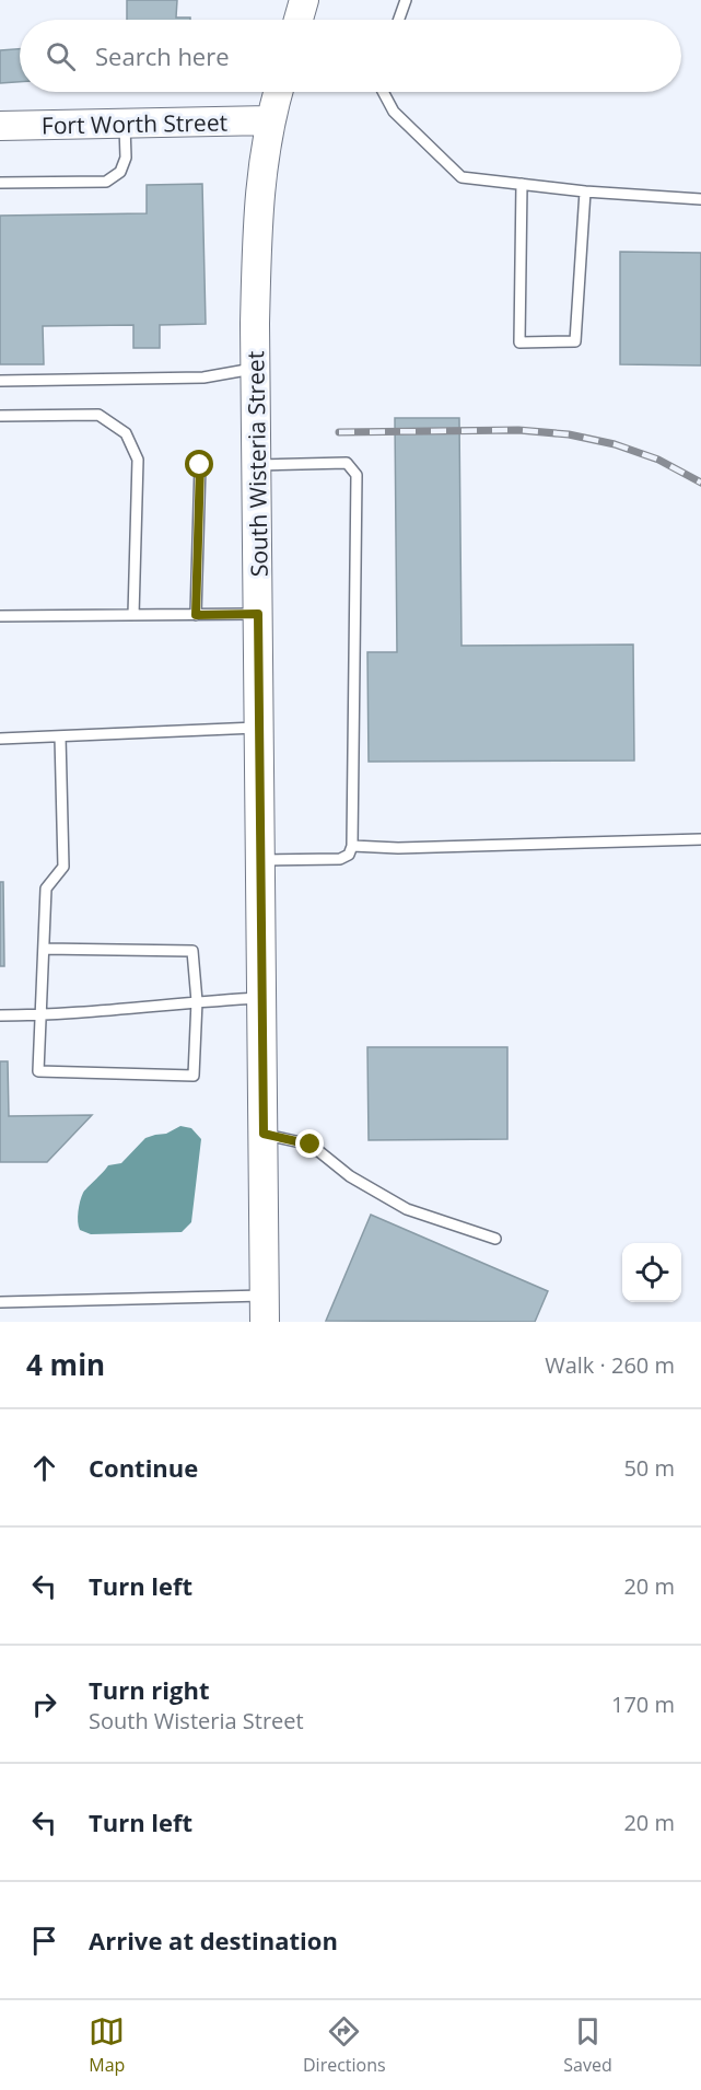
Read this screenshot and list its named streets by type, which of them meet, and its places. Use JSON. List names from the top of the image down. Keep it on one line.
{"streets":{"street":["Fort Worth Street","South Wisteria Street"]},"crossings":[["Fort Worth Street","South Wisteria Street"]],"page":{"search":"Search here","heading":["4 min","Walk · 260 m"],"list":[["Continue","50 m"],["Turn left","20 m"],["Turn right","South Wisteria Street","170 m"],["Turn left","20 m"],"Arrive at destination"],"nav":["Map","Directions","Saved"]}}
